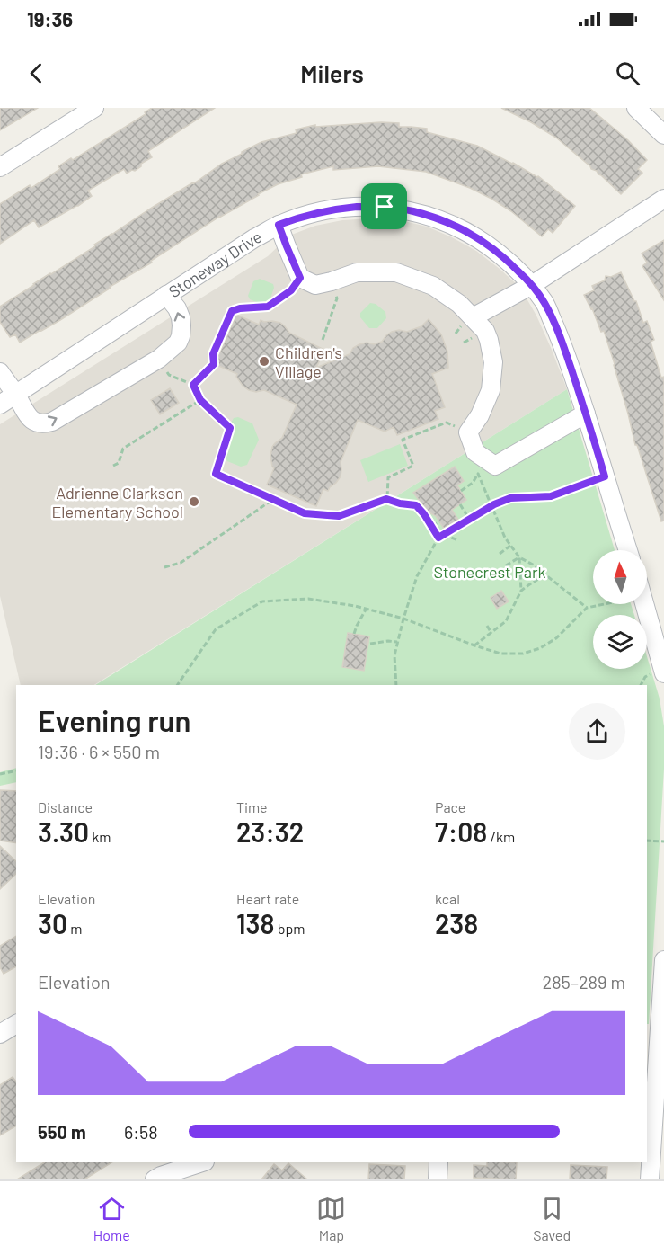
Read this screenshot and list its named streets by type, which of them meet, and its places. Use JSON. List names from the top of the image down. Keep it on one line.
{"streets":{"street":["Stoneway Drive"]},"parks":["Stonecrest Park"],"places":["Children's Village","Adrienne Clarkson Elementary School"],"north":"top","page":{"status":"19:36","header":"Milers","heading":["Evening run","19:36 · 6 × 550 m"],"stats":[["Distance","3.30 km"],["Time","23:32"],["Pace","7:08 /km"],["Elevation","30 m"],["Heart rate","138 bpm"],["kcal","238"]],"chart":["Elevation","285–289 m"],"list":[{"name":"550 m","note":"6:58"}],"tabs":["Home","Map","Saved"]}}
